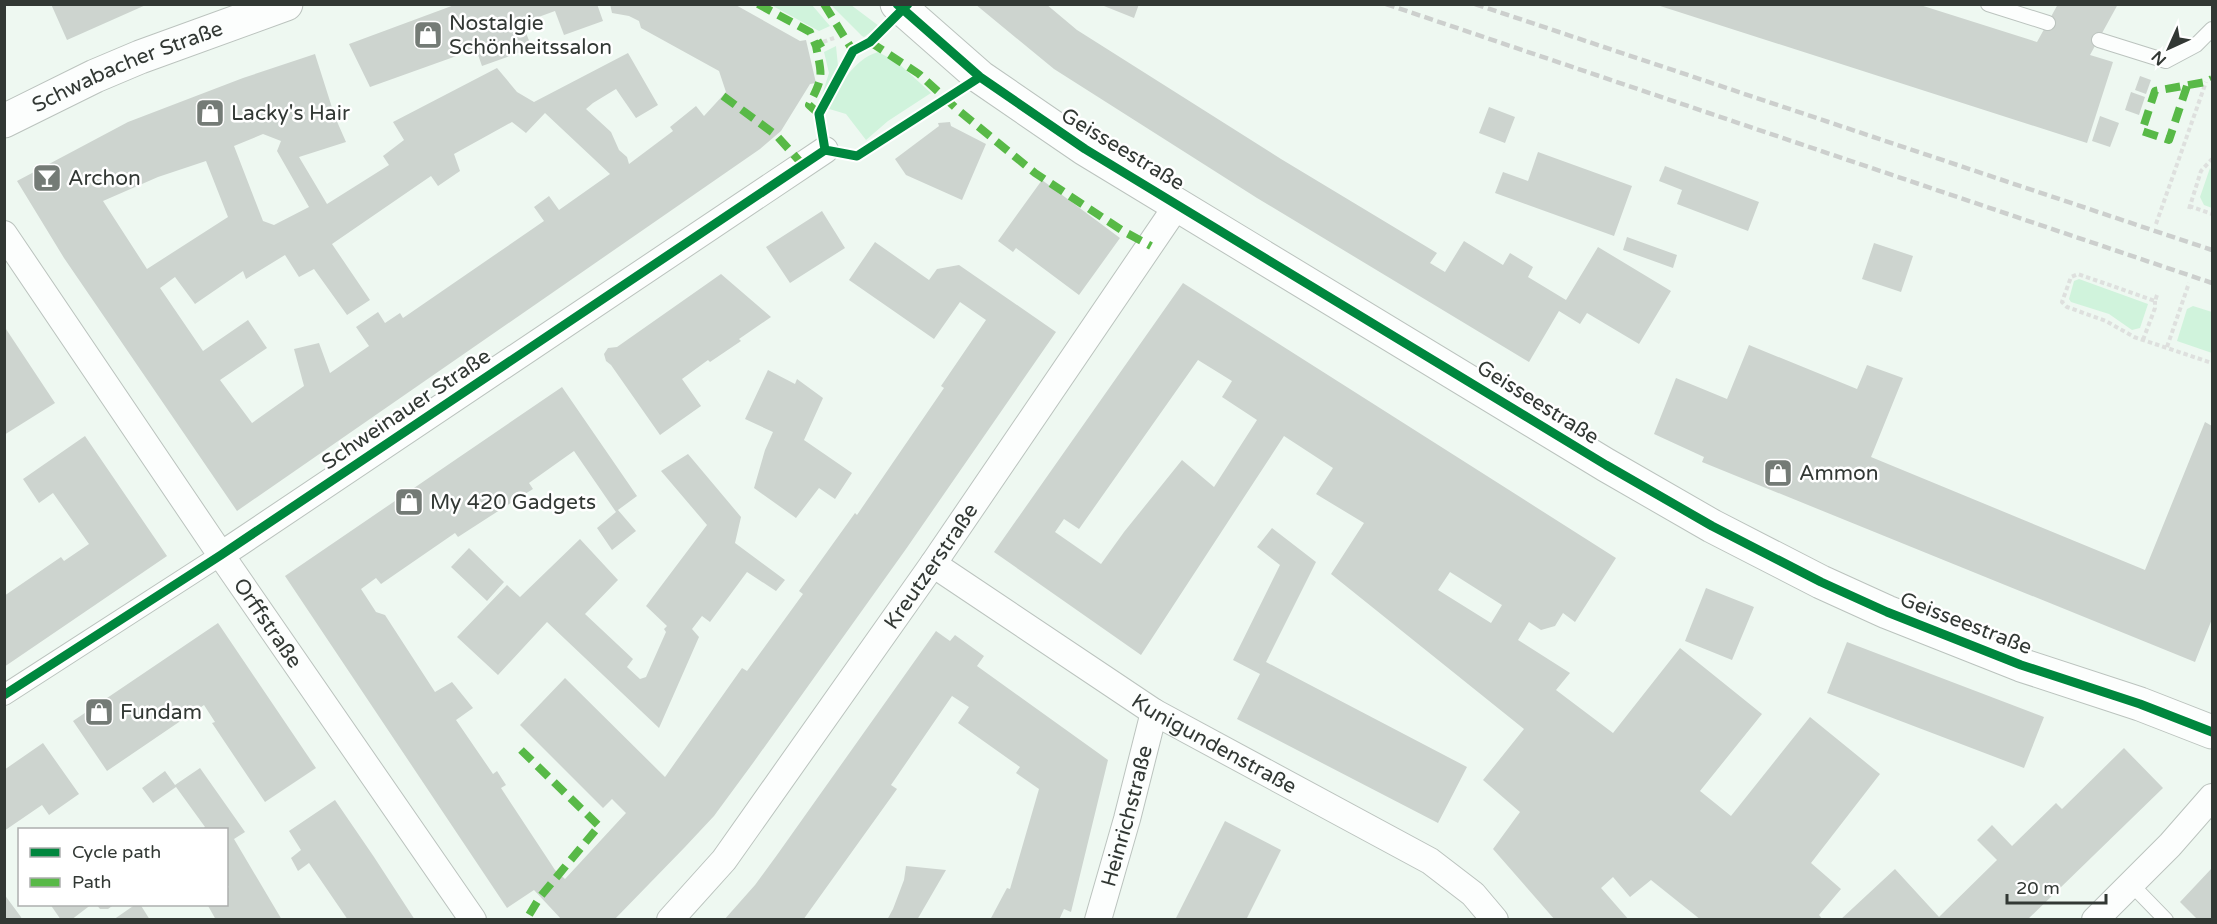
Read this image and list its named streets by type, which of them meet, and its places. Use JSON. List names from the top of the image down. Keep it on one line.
{"streets":{"street":["Schwabacher Straße","Geisseestraße","Schweinauer Straße","Kreutzerstraße","Orffstraße","Kunigundenstraße","Heinrichstraße"]},"crossings":[["Geisseestraße","Kreutzerstraße"],["Schweinauer Straße","Orffstraße"],["Kreutzerstraße","Kunigundenstraße"],["Kunigundenstraße","Heinrichstraße"]],"places":{"shop":["Nostalgie Schönheitssalon","Lacky's Hair","Ammon","My 420 Gadgets","Fundam"],"bar":["Archon"]},"legend":["Cycle path","Path"],"scale_bar":"20 m","north":"bottom left"}
